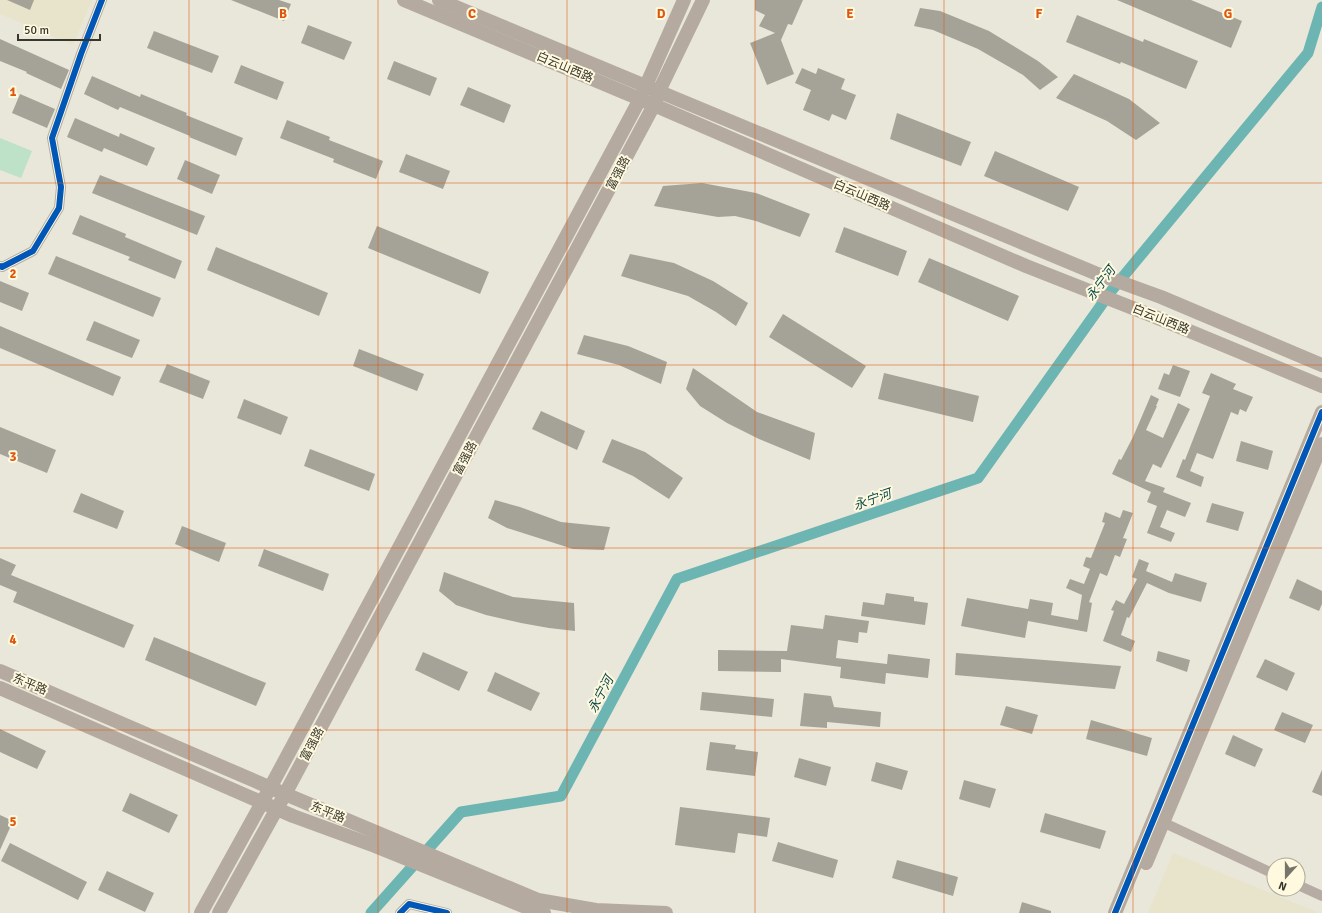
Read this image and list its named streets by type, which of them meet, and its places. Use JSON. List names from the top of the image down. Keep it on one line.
{"streets":{"main road":["白云山西路","富强路","东平路"]},"crossings":[["白云山西路","富强路"],["富强路","东平路"]],"water":["永宁河"],"scale_bar":"50 m","north":"bottom","grid":{"columns":["B","C","D","E","F","G"],"rows":["1","2","3","4","5"]}}
